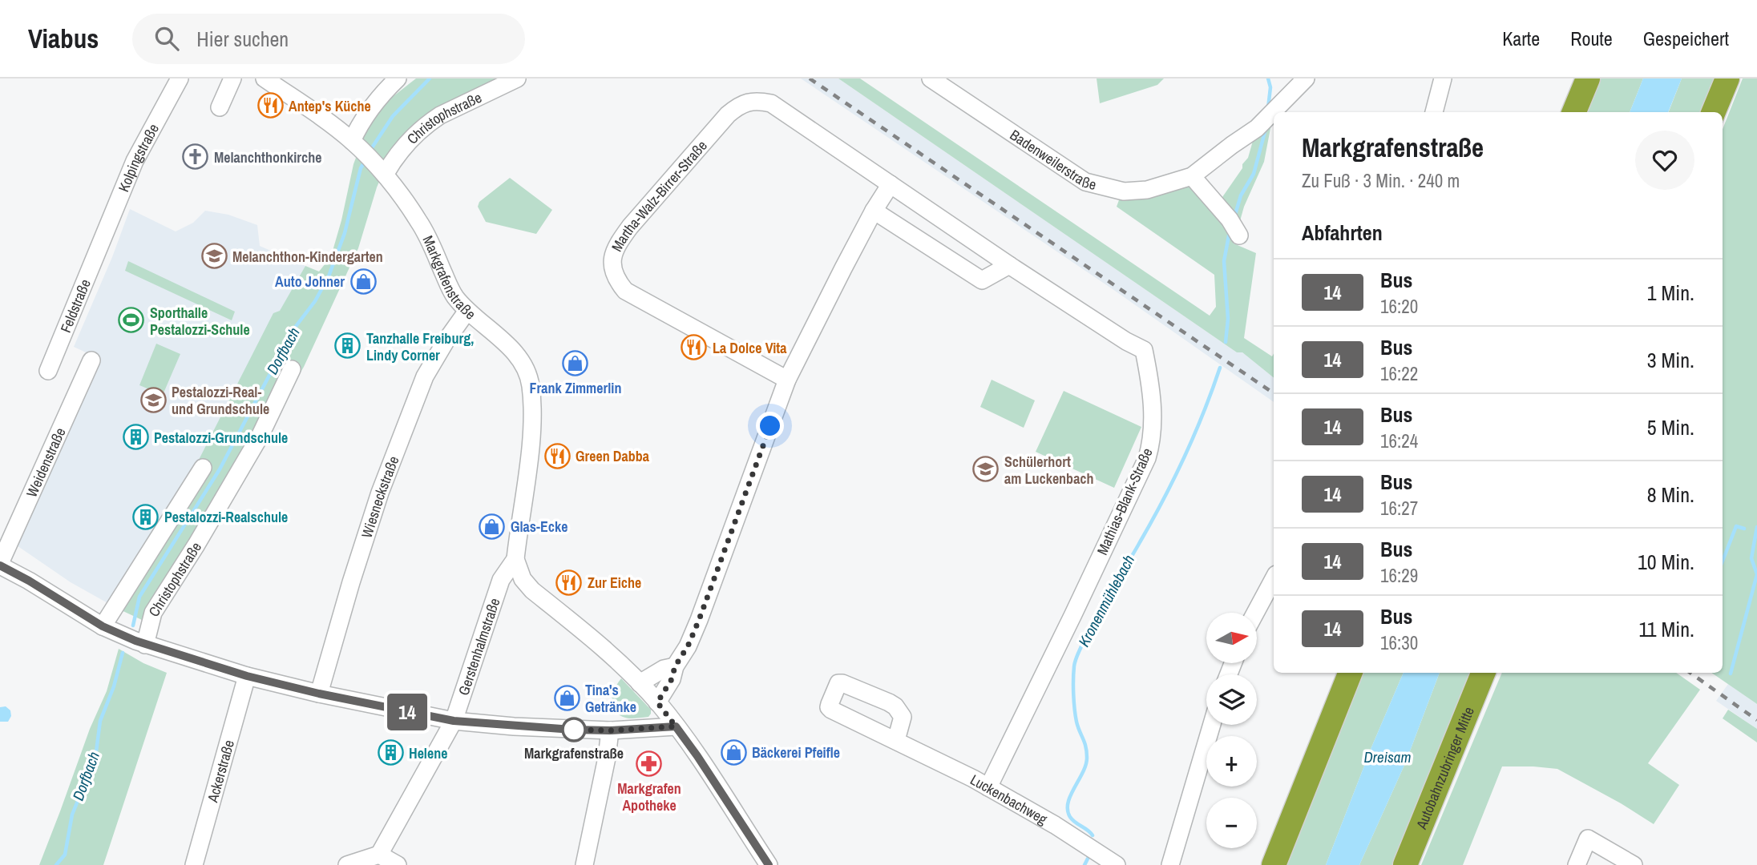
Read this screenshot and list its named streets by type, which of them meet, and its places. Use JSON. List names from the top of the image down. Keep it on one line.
{"streets":{"highway":["Autobahnzubringer Mitte"],"street":["Christophstraße","Kolpingstraße","Badenweilerstraße","Martha-Walz-Birrer-Straße","Markgrafenstraße","Feldstraße","Weidenstraße","Wiesneckstraße","Mathias-Blank-Straße","Gerstenhalmstraße","Ackerstraße","Luckenbachweg"]},"crossings":[["Christophstraße","Markgrafenstraße"],["Kolpingstraße","Feldstraße"],["Martha-Walz-Birrer-Straße","Mathias-Blank-Straße"],["Markgrafenstraße","Wiesneckstraße"],["Markgrafenstraße","Gerstenhalmstraße"],["Mathias-Blank-Straße","Luckenbachweg"]],"water":["Dorfbach","Kronenmühlebach","Dreisam"],"places":{"restaurant":["Antep's Küche","La Dolce Vita","Green Dabba","Zur Eiche"],"church":["Melanchthonkirche"],"school or university":["Melanchthon-Kindergarten","Pestalozzi-Real- und Grundschule","Schülerhort am Luckenbach"],"shop":["Auto Johner","Frank Zimmerlin","Glas-Ecke","Tina's Getränke","Bäckerei Pfeifle"],"sports":["Sporthalle Pestalozzi-Schule"],"building":["Tanzhalle Freiburg, Lindy Corner","Pestalozzi-Grundschule","Pestalozzi-Realschule","Helene"],"other":["Markgrafenstraße"],"pharmacy":["Markgrafen Apotheke"]},"lines":["bus line 14"],"north":"right","page":{"header":"Viabus","search":"Hier suchen","nav":["Karte","Route","Gespeichert"],"on_map":"14","heading":[["Markgrafenstraße","Zu Fuß · 3 Min. · 240 m"],"Abfahrten"],"list":[{"mark":"14","name":"Bus","note":"16:20","value":"1 Min."},{"mark":"14","name":"Bus","note":"16:22","value":"3 Min."},{"mark":"14","name":"Bus","note":"16:24","value":"5 Min."},{"mark":"14","name":"Bus","note":"16:27","value":"8 Min."},{"mark":"14","name":"Bus","note":"16:29","value":"10 Min."},{"mark":"14","name":"Bus","note":"16:30","value":"11 Min."}],"map_buttons":["+","−"]}}
